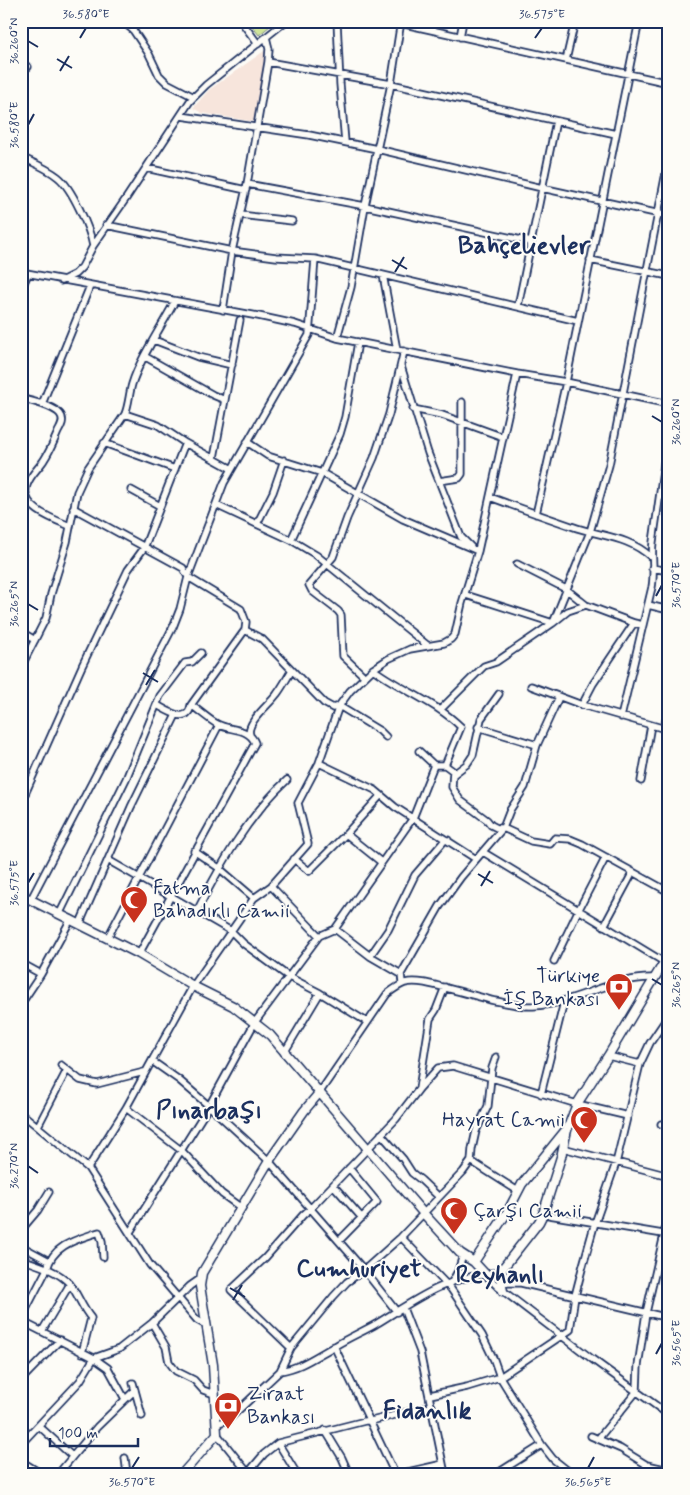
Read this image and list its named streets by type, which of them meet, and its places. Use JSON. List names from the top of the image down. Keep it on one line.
{"districts":["Bahçelievler","Pınarbaşı","Cumhuriyet","Reyhanlı","Fidanlık"],"places":{"mosque":["Fatma Bahadırlı Camii","Hayrat Camii","Çarşı Camii"],"bank":["Türkiye İş Bankası","Ziraat Bankası"]},"scale_bar":"100 m","coordinates":["36.580°E","36.575°E","36.260°N","36.570°E","36.265°N","36.270°N","36.565°E"]}
